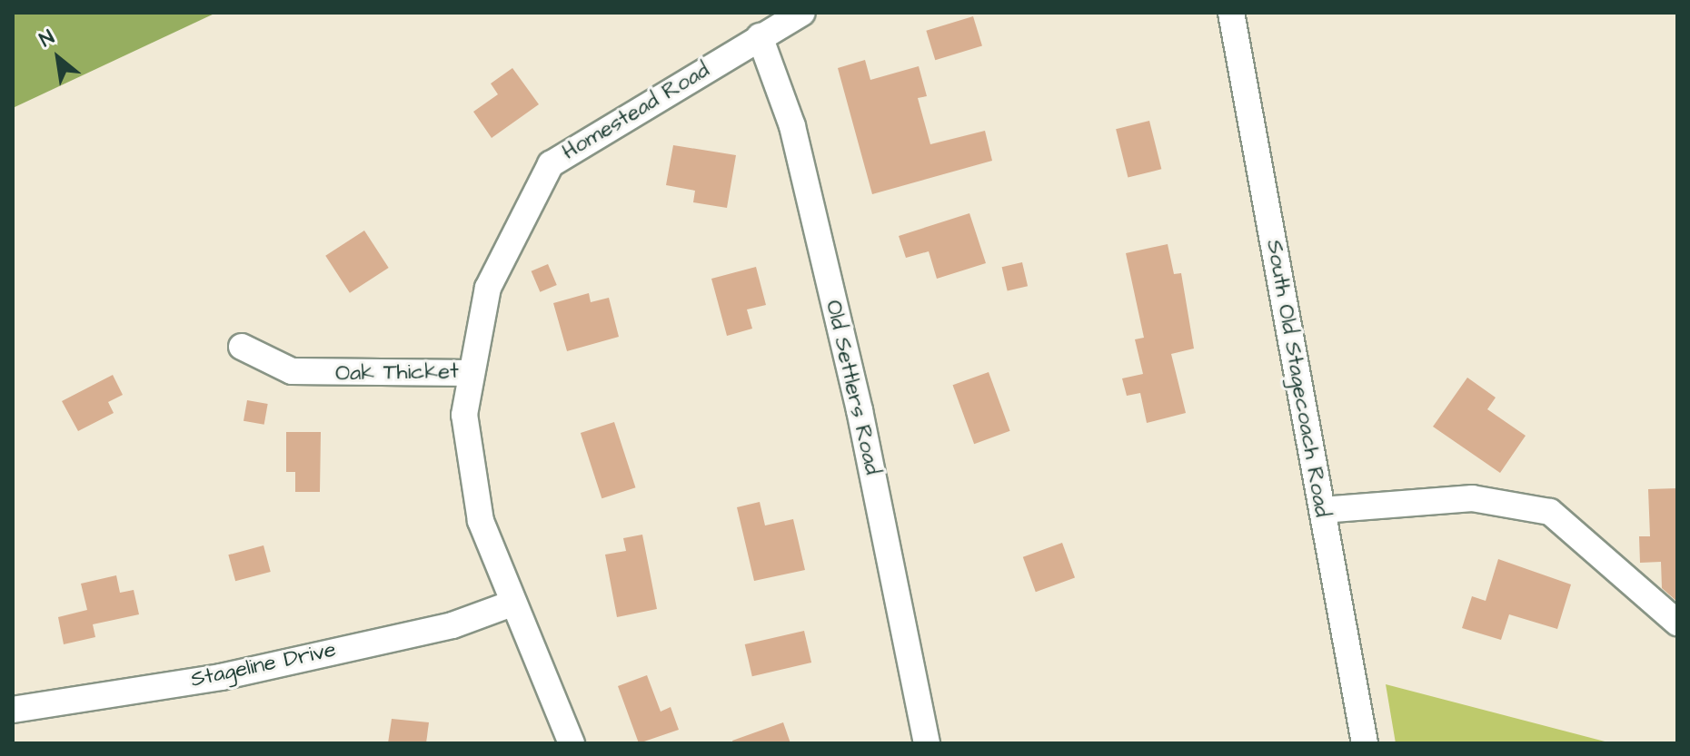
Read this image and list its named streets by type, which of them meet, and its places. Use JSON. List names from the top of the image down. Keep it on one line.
{"streets":{"street":["Homestead Road","Oak Thicket","South Old Stagecoach Road","Old Settlers Road","Stageline Drive"]},"crossings":[["Homestead Road","Oak Thicket"],["Homestead Road","Old Settlers Road"],["Homestead Road","Stageline Drive"]],"north":"top left"}
